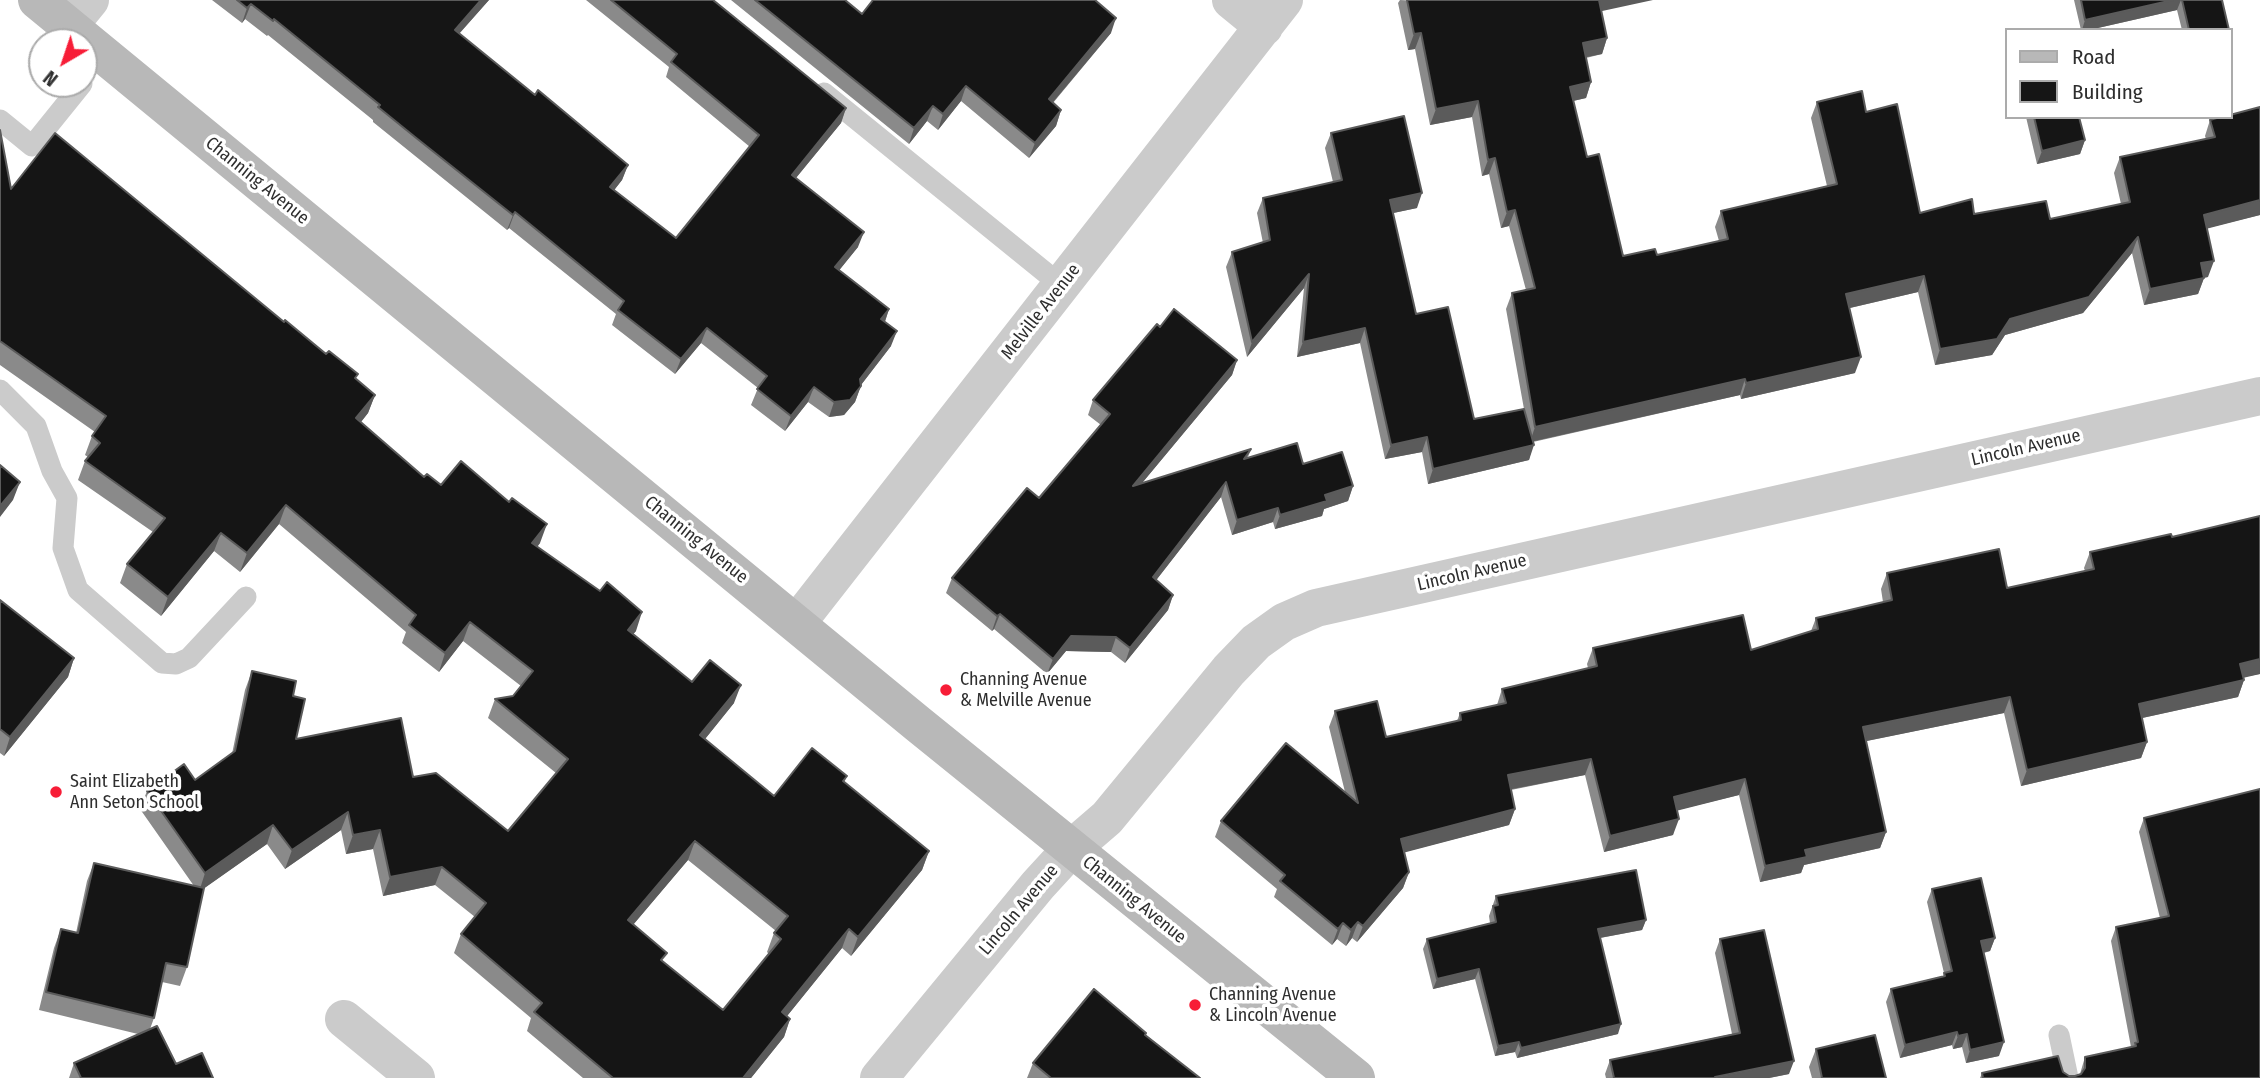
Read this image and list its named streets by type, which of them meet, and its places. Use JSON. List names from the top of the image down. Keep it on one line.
{"streets":{"street":["Channing Avenue","Melville Avenue","Lincoln Avenue"]},"crossings":[["Channing Avenue","Melville Avenue"],["Channing Avenue","Lincoln Avenue"]],"places":["Channing Avenue & Melville Avenue","Saint Elizabeth Ann Seton School","Channing Avenue & Lincoln Avenue"],"legend":["Road","Building"],"north":"bottom left"}
